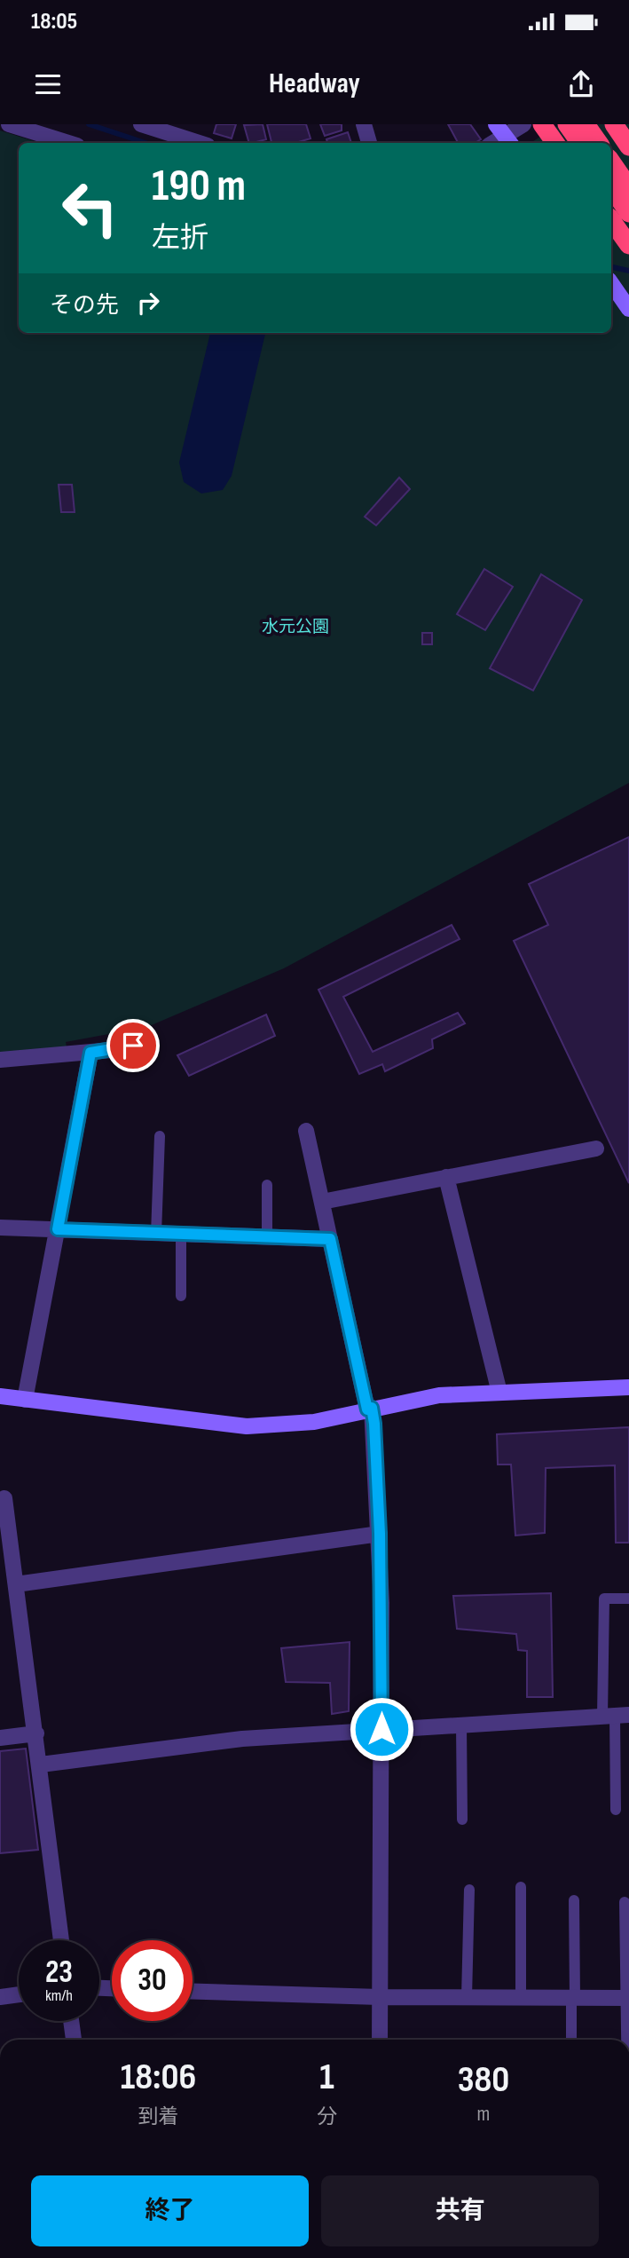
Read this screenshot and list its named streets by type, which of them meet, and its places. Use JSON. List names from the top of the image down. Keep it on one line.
{"parks":["水元公園"],"page":{"status":"18:05","header":"Headway","turn":["190 m","左折"],"then":"その先","speed":"23 km/h","limit":"30","eta":["18:06","到着","1","分","380","m"],"buttons":["終了","共有"]}}
